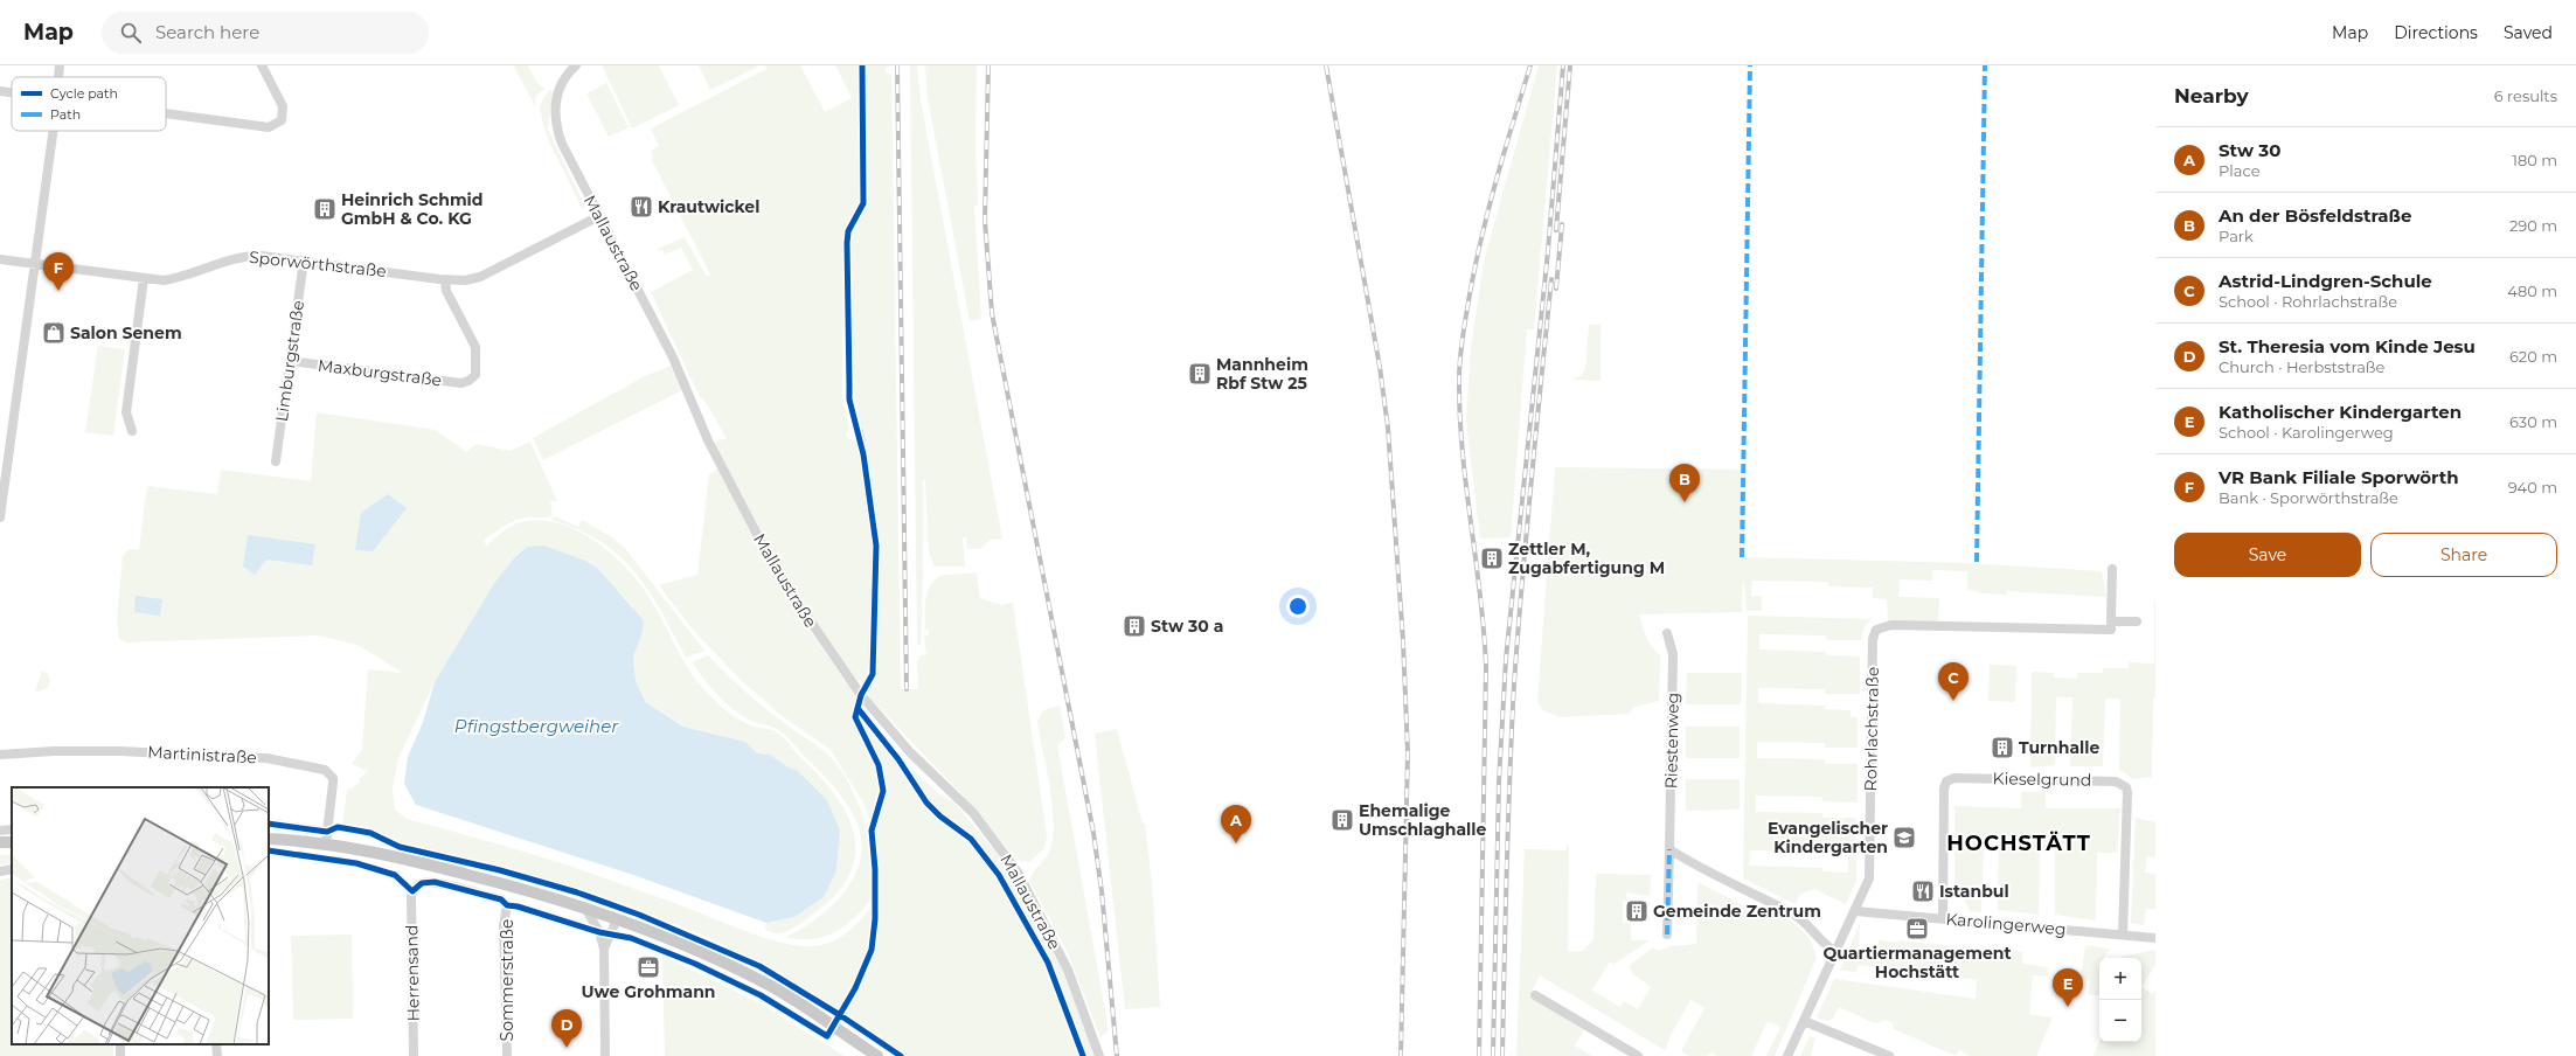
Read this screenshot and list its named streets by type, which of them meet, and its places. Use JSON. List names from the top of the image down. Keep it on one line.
{"streets":{"street":["Mallaustraße","Sporwörthstraße","Limburgstraße","Maxburgstraße","Rohrlachstraße","Riestenweg","Martinistraße","Kieselgrund","Karolingerweg","Herrensand","Sommerstraße"]},"crossings":[["Mallaustraße","Sporwörthstraße"],["Sporwörthstraße","Limburgstraße"],["Sporwörthstraße","Maxburgstraße"],["Limburgstraße","Maxburgstraße"],["Rohrlachstraße","Karolingerweg"],["Kieselgrund","Karolingerweg"],["Herrensand","Sommerstraße"]],"districts":["HOCHSTÄTT"],"water":["Pfingstbergweiher"],"places":{"restaurant":["Krautwickel","Istanbul"],"building":["Heinrich Schmid GmbH & Co. KG","Mannheim Rbf Stw 25","Zettler M, Zugabfertigung M","Stw 30 a","Turnhalle","Ehemalige Umschlaghalle","Gemeinde Zentrum"],"shop":["Salon Senem"],"school or university":["Evangelischer Kindergarten"],"office":["Quartiermanagement Hochstätt","Uwe Grohmann"]},"legend":["Cycle path","Path"],"page":{"header":"Map","search":"Search here","nav":["Map","Directions","Saved"],"heading":["Nearby","6 results"],"list":[{"mark":"A","name":"Stw 30","note":"Place","value":"180 m"},{"mark":"B","name":"An der Bösfeldstraße","note":"Park","value":"290 m"},{"mark":"C","name":"Astrid-Lindgren-Schule","note":"School · Rohrlachstraße","value":"480 m"},{"mark":"D","name":"St. Theresia vom Kinde Jesu","note":"Church · Herbststraße","value":"620 m"},{"mark":"E","name":"Katholischer Kindergarten","note":"School · Karolingerweg","value":"630 m"},{"mark":"F","name":"VR Bank Filiale Sporwörth","note":"Bank · Sporwörthstraße","value":"940 m"}],"pins":["F","B","C","A","E","D"],"buttons":["Save","Share"],"map_buttons":["+","−"]}}
